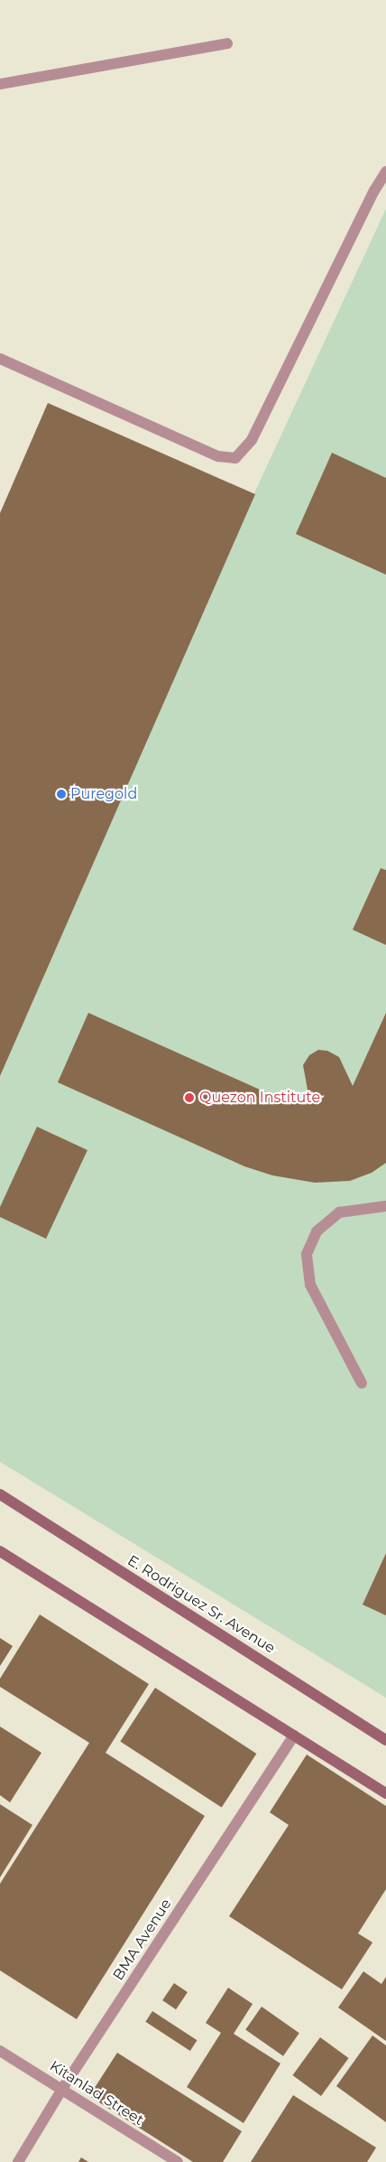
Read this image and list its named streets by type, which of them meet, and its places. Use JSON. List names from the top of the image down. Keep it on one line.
{"streets":{"main road":["E. Rodriguez Sr. Avenue"],"street":["BMA Avenue","Kitanlad Street"]},"crossings":[["BMA Avenue","Kitanlad Street"]],"places":["Puregold","Quezon Institute"]}
